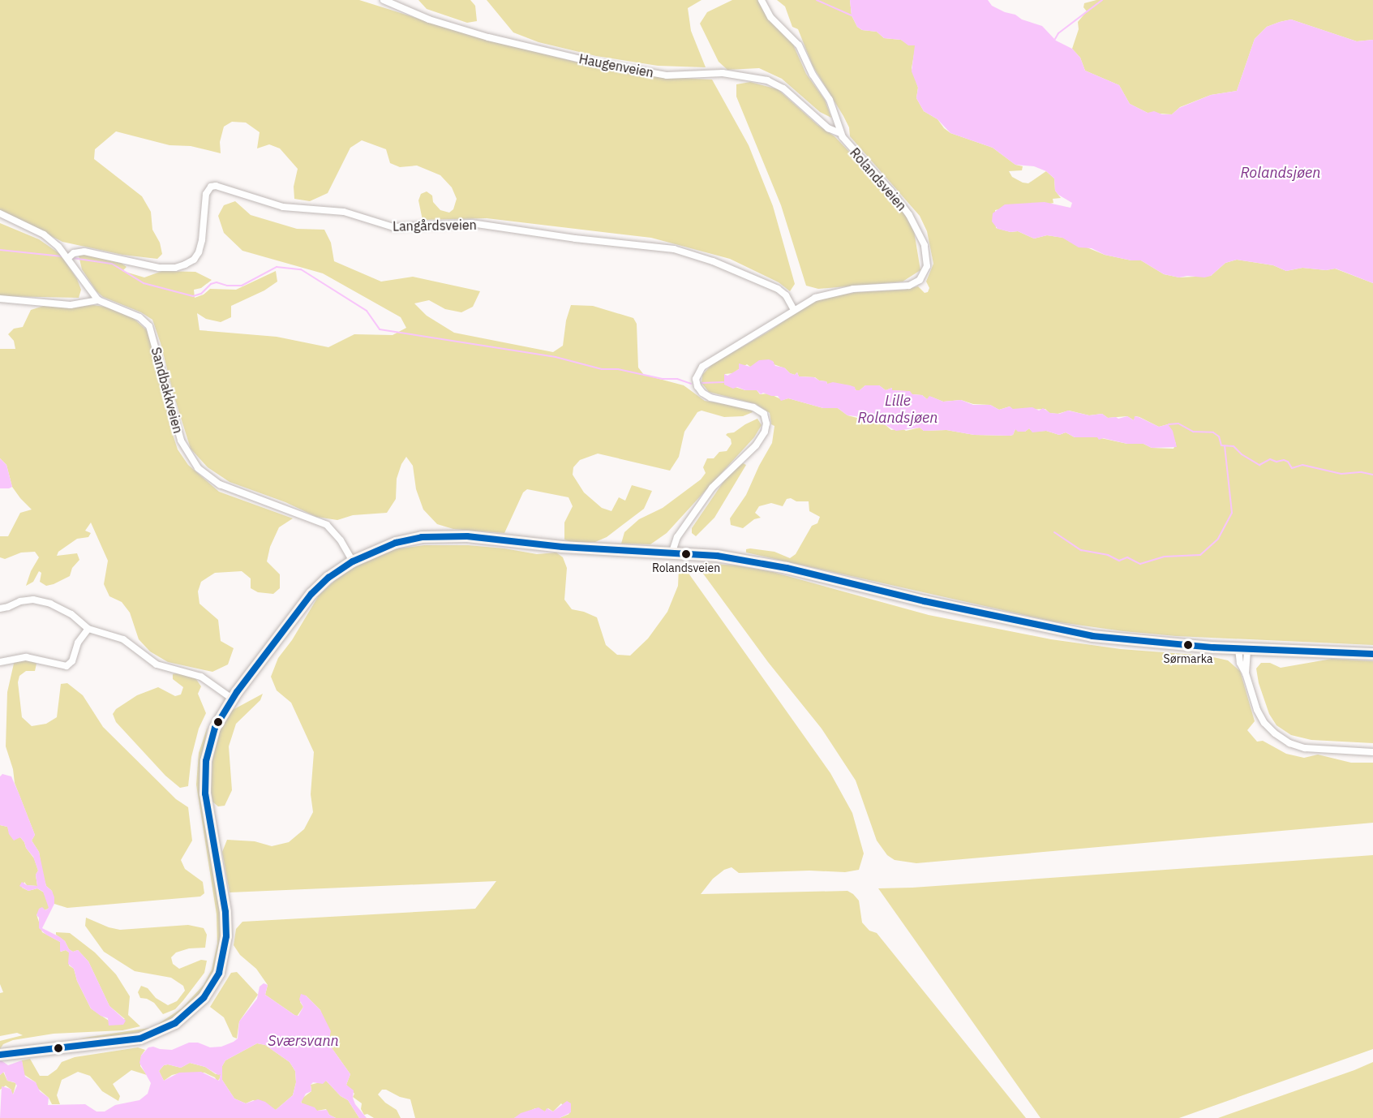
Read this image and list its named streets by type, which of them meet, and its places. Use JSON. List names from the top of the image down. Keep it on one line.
{"streets":{"street":["Haugenveien","Rolandsveien","Langårdsveien","Sandbakkveien"]},"crossings":[["Haugenveien","Rolandsveien"],["Rolandsveien","Langårdsveien"]],"water":["Rolandsjøen","Lille Rolandsjøen","Sværsvann"],"places":["Rolandsveien","Sørmarka"]}
